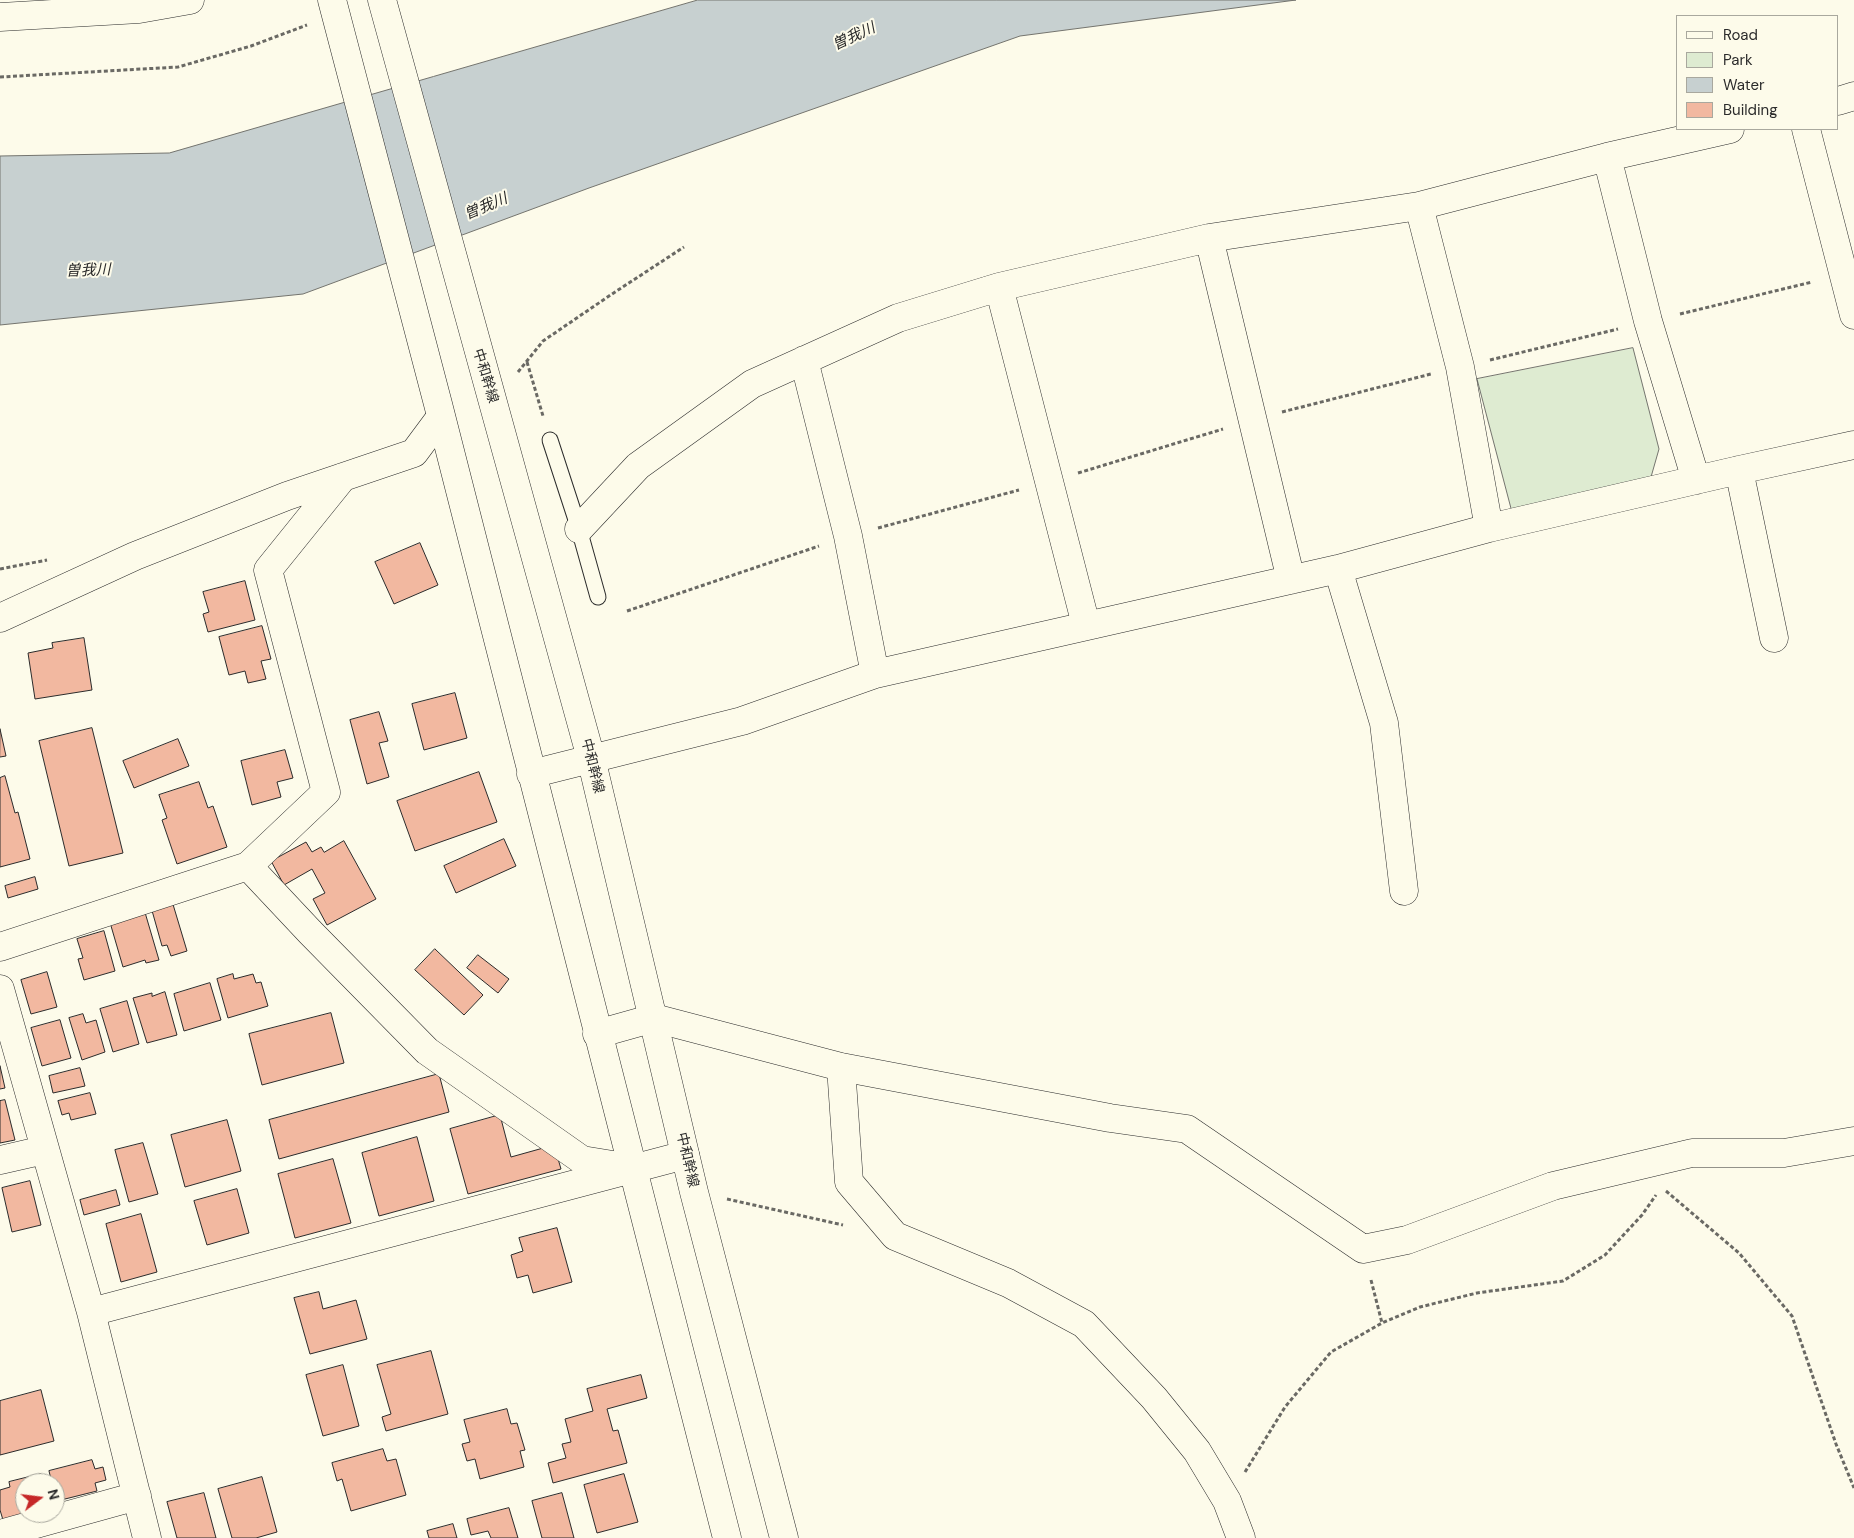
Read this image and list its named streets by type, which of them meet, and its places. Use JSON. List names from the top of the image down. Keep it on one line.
{"streets":{"street":["中和幹線"]},"water":["曽我川"],"legend":["Road","Park","Water","Building"],"north":"right"}
